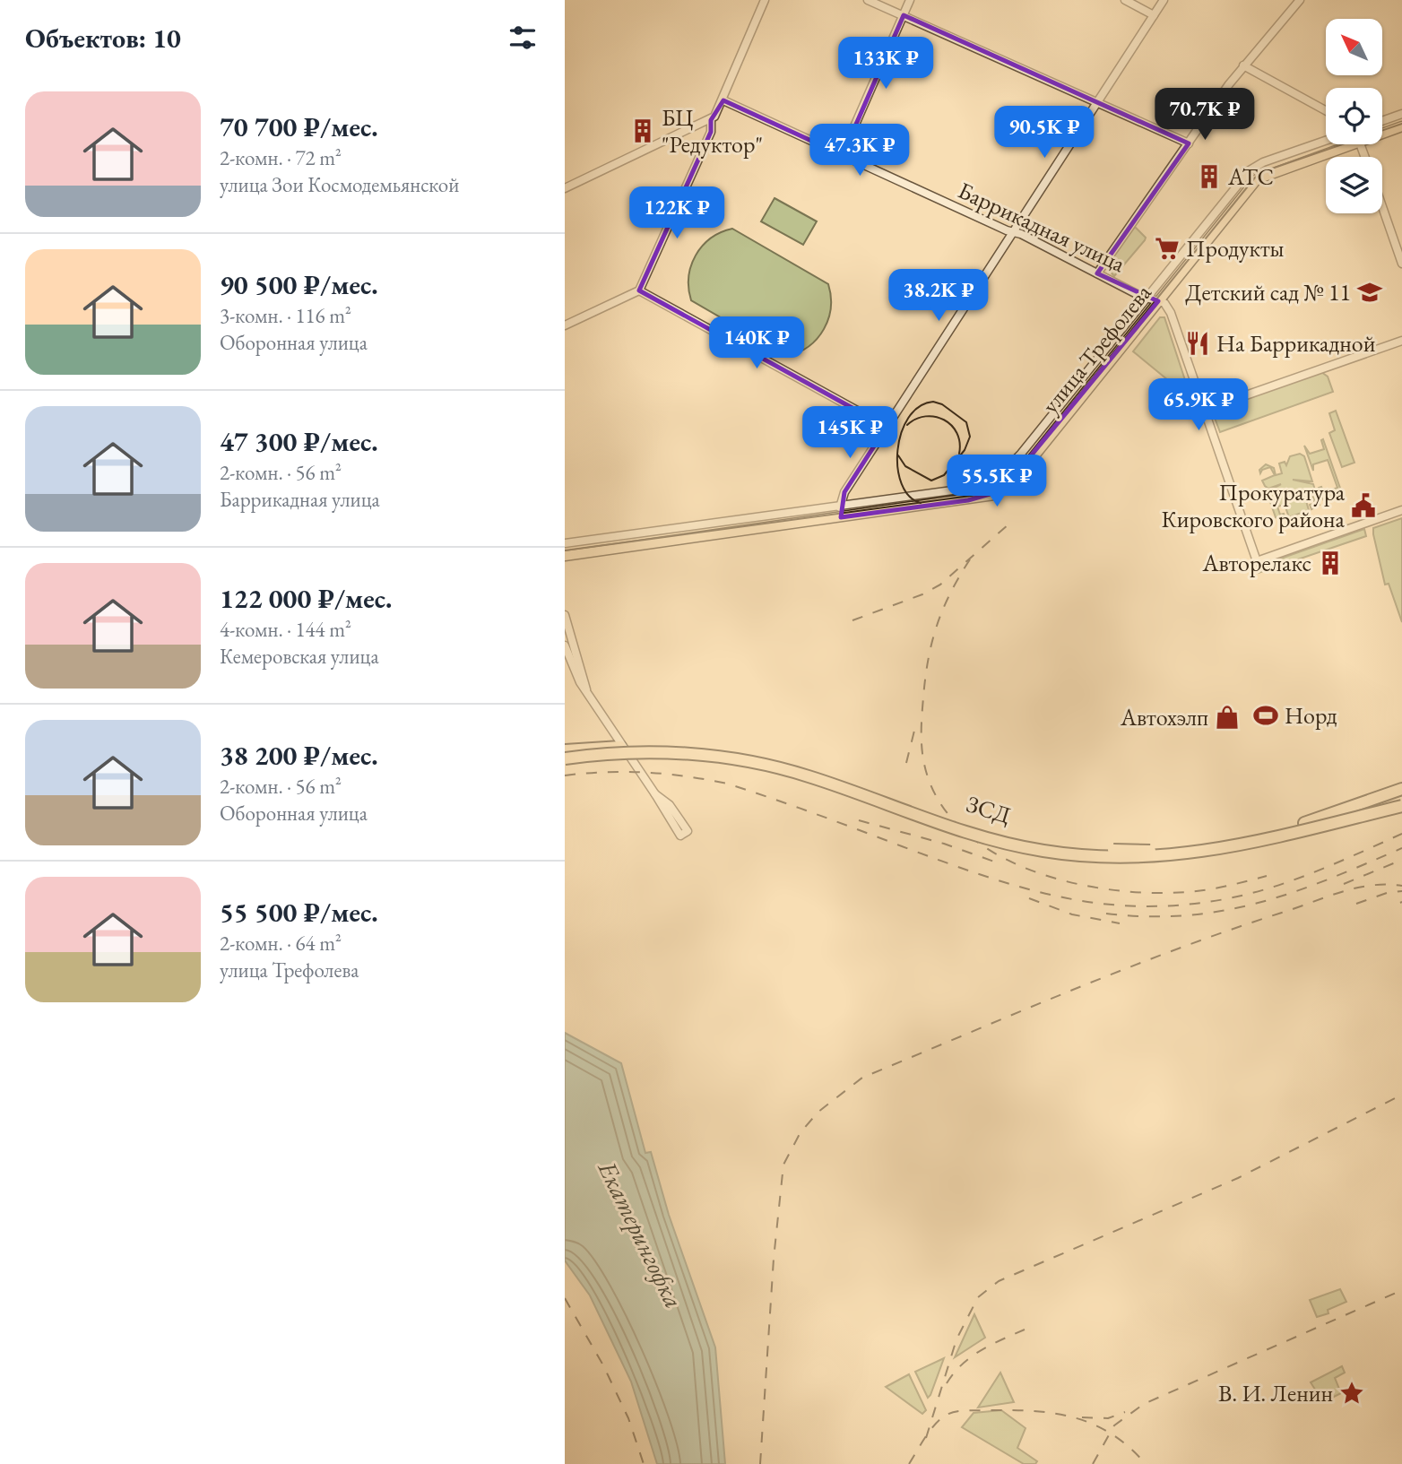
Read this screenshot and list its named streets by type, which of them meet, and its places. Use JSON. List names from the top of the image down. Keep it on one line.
{"streets":{"highway":["ЗСД"],"main road":["улица Трефолева"],"street":["Баррикадная улица"]},"crossings":[["Баррикадная улица","улица Трефолева"]],"water":["Екатерингофка"],"places":{"building":["БЦ \"Редуктор\"","АТС","Авторелакс"],"supermarket":["Продукты"],"school or university":["Детский сад № 11"],"restaurant":["На Баррикадной"],"public building":["Прокуратура Кировского района"],"sports":["Норд"],"shop":["Автохэлп"],"place":["В. И. Ленин"]},"north":"top left","page":{"heading":"Объектов: 10","price":["133K ₽","70.7K ₽","90.5K ₽","47.3K ₽","122K ₽","38.2K ₽","140K ₽","65.9K ₽","145K ₽","55.5K ₽"],"list":[{"name":"70 700 ₽/мес.","note":"2-комн. · 72 m² · улица Зои Космодемьянской"},{"name":"90 500 ₽/мес.","note":"3-комн. · 116 m² · Оборонная улица"},{"name":"47 300 ₽/мес.","note":"2-комн. · 56 m² · Баррикадная улица"},{"name":"122 000 ₽/мес.","note":"4-комн. · 144 m² · Кемеровская улица"},{"name":"38 200 ₽/мес.","note":"2-комн. · 56 m² · Оборонная улица"},{"name":"55 500 ₽/мес.","note":"2-комн. · 64 m² · улица Трефолева"}]}}
